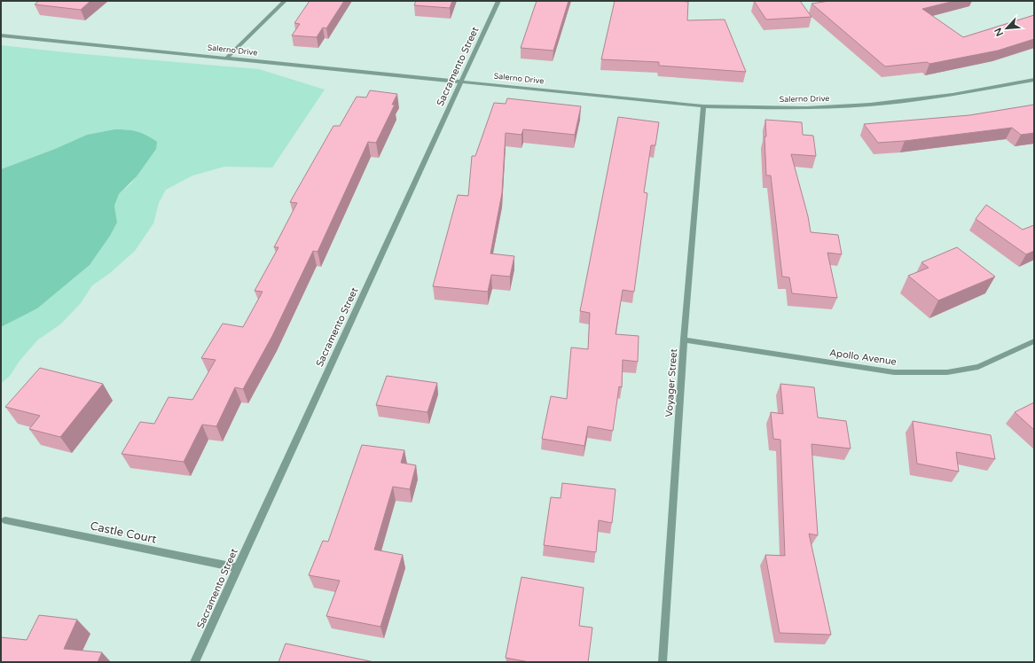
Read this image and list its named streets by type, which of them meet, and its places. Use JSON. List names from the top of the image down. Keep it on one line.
{"streets":{"street":["Salerno Drive","Sacramento Street","Apollo Avenue","Voyager Street","Castle Court"]},"crossings":[["Salerno Drive","Sacramento Street"],["Salerno Drive","Voyager Street"],["Sacramento Street","Castle Court"],["Apollo Avenue","Voyager Street"]],"north":"bottom left"}
